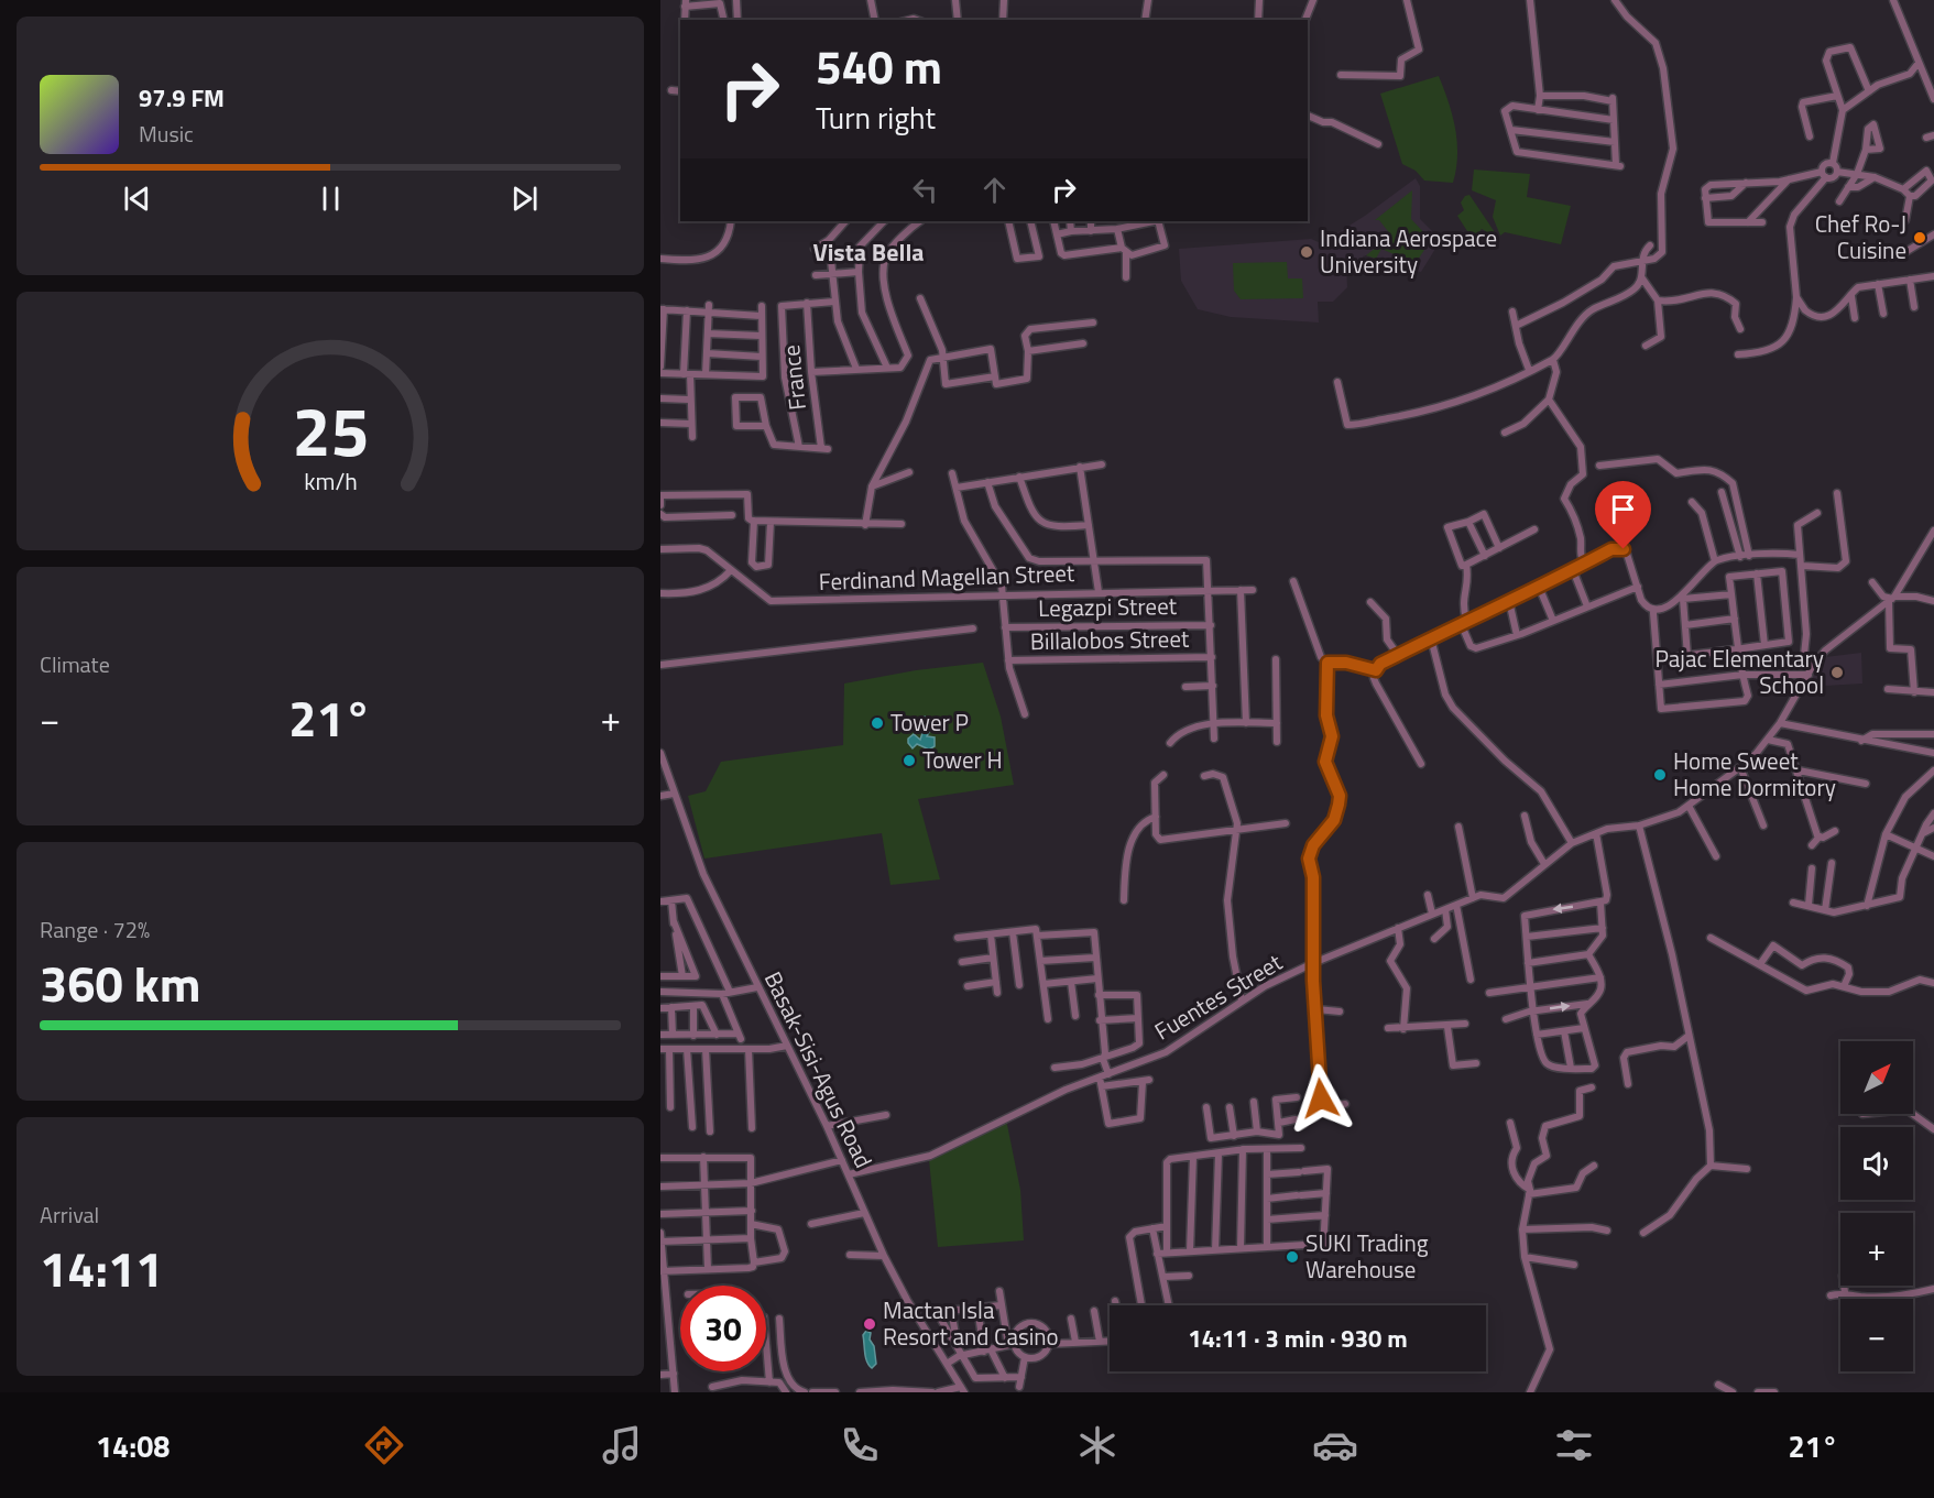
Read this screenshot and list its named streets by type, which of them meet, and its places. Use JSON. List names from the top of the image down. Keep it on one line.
{"streets":{"street":["France","Ferdinand Magellan Street","Legazpi Street","Billalobos Street","Fuentes Street","Basak-Sisi-Agus Road"]},"crossings":[["Fuentes Street","Basak-Sisi-Agus Road"]],"districts":["Vista Bella"],"places":["Chef Ro-J Cuisine","Indiana Aerospace University","Pajac Elementary School","Tower P","Tower H","Home Sweet Home Dormitory","SUKI Trading Warehouse","Mactan Isla Resort and Casino"],"north":"top right","page":{"turn":["540 m","Turn right"],"song":["97.9 FM","Music"],"tile":["Climate",["Range · 72%","360 km"],["Arrival","14:11"]],"heat":["−","21°","+"],"map_buttons":["+","−"],"limit":"30","trip":"14:11 · 3 min · 930 m","tabs":["14:08","21°"],"gauge":["25","km/h"]}}
